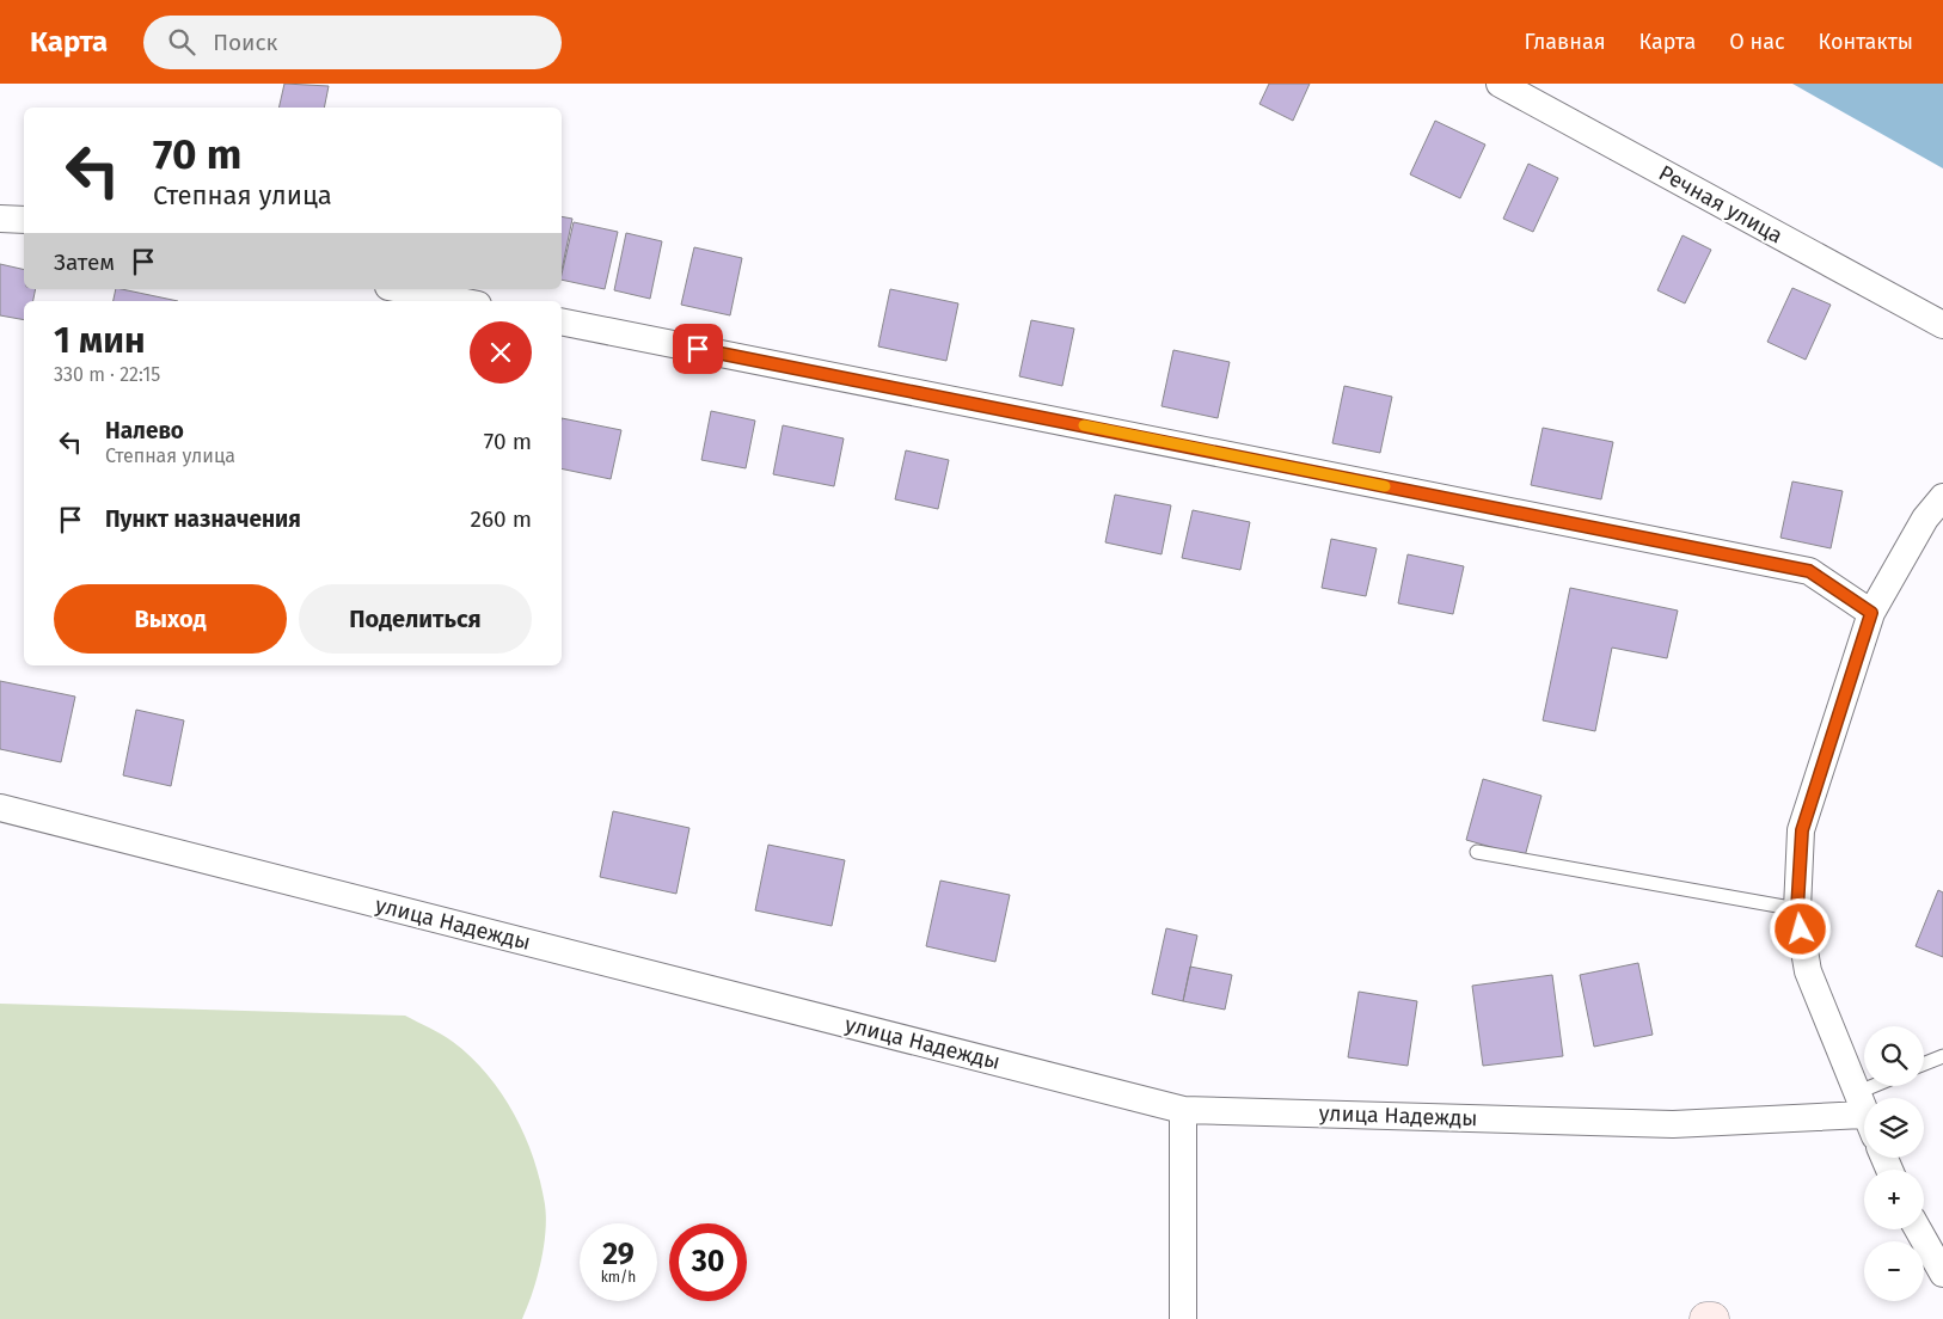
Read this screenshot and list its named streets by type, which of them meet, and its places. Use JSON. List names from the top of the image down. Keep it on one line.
{"streets":{"street":["Речная улица","улица Надежды"]},"page":{"header":"Карта","search":"Поиск","nav":["Главная","Карта","О нас","Контакты"],"turn":["70 m","Степная улица"],"then":"Затем","heading":["1 мин","330 m · 22:15"],"list":[{"name":"Налево","note":"Степная улица","value":"70 m"},{"name":"Пункт назначения","value":"260 m"}],"buttons":["Выход","Поделиться"],"map_buttons":["+","−"],"speed":"29 km/h","limit":"30"}}
